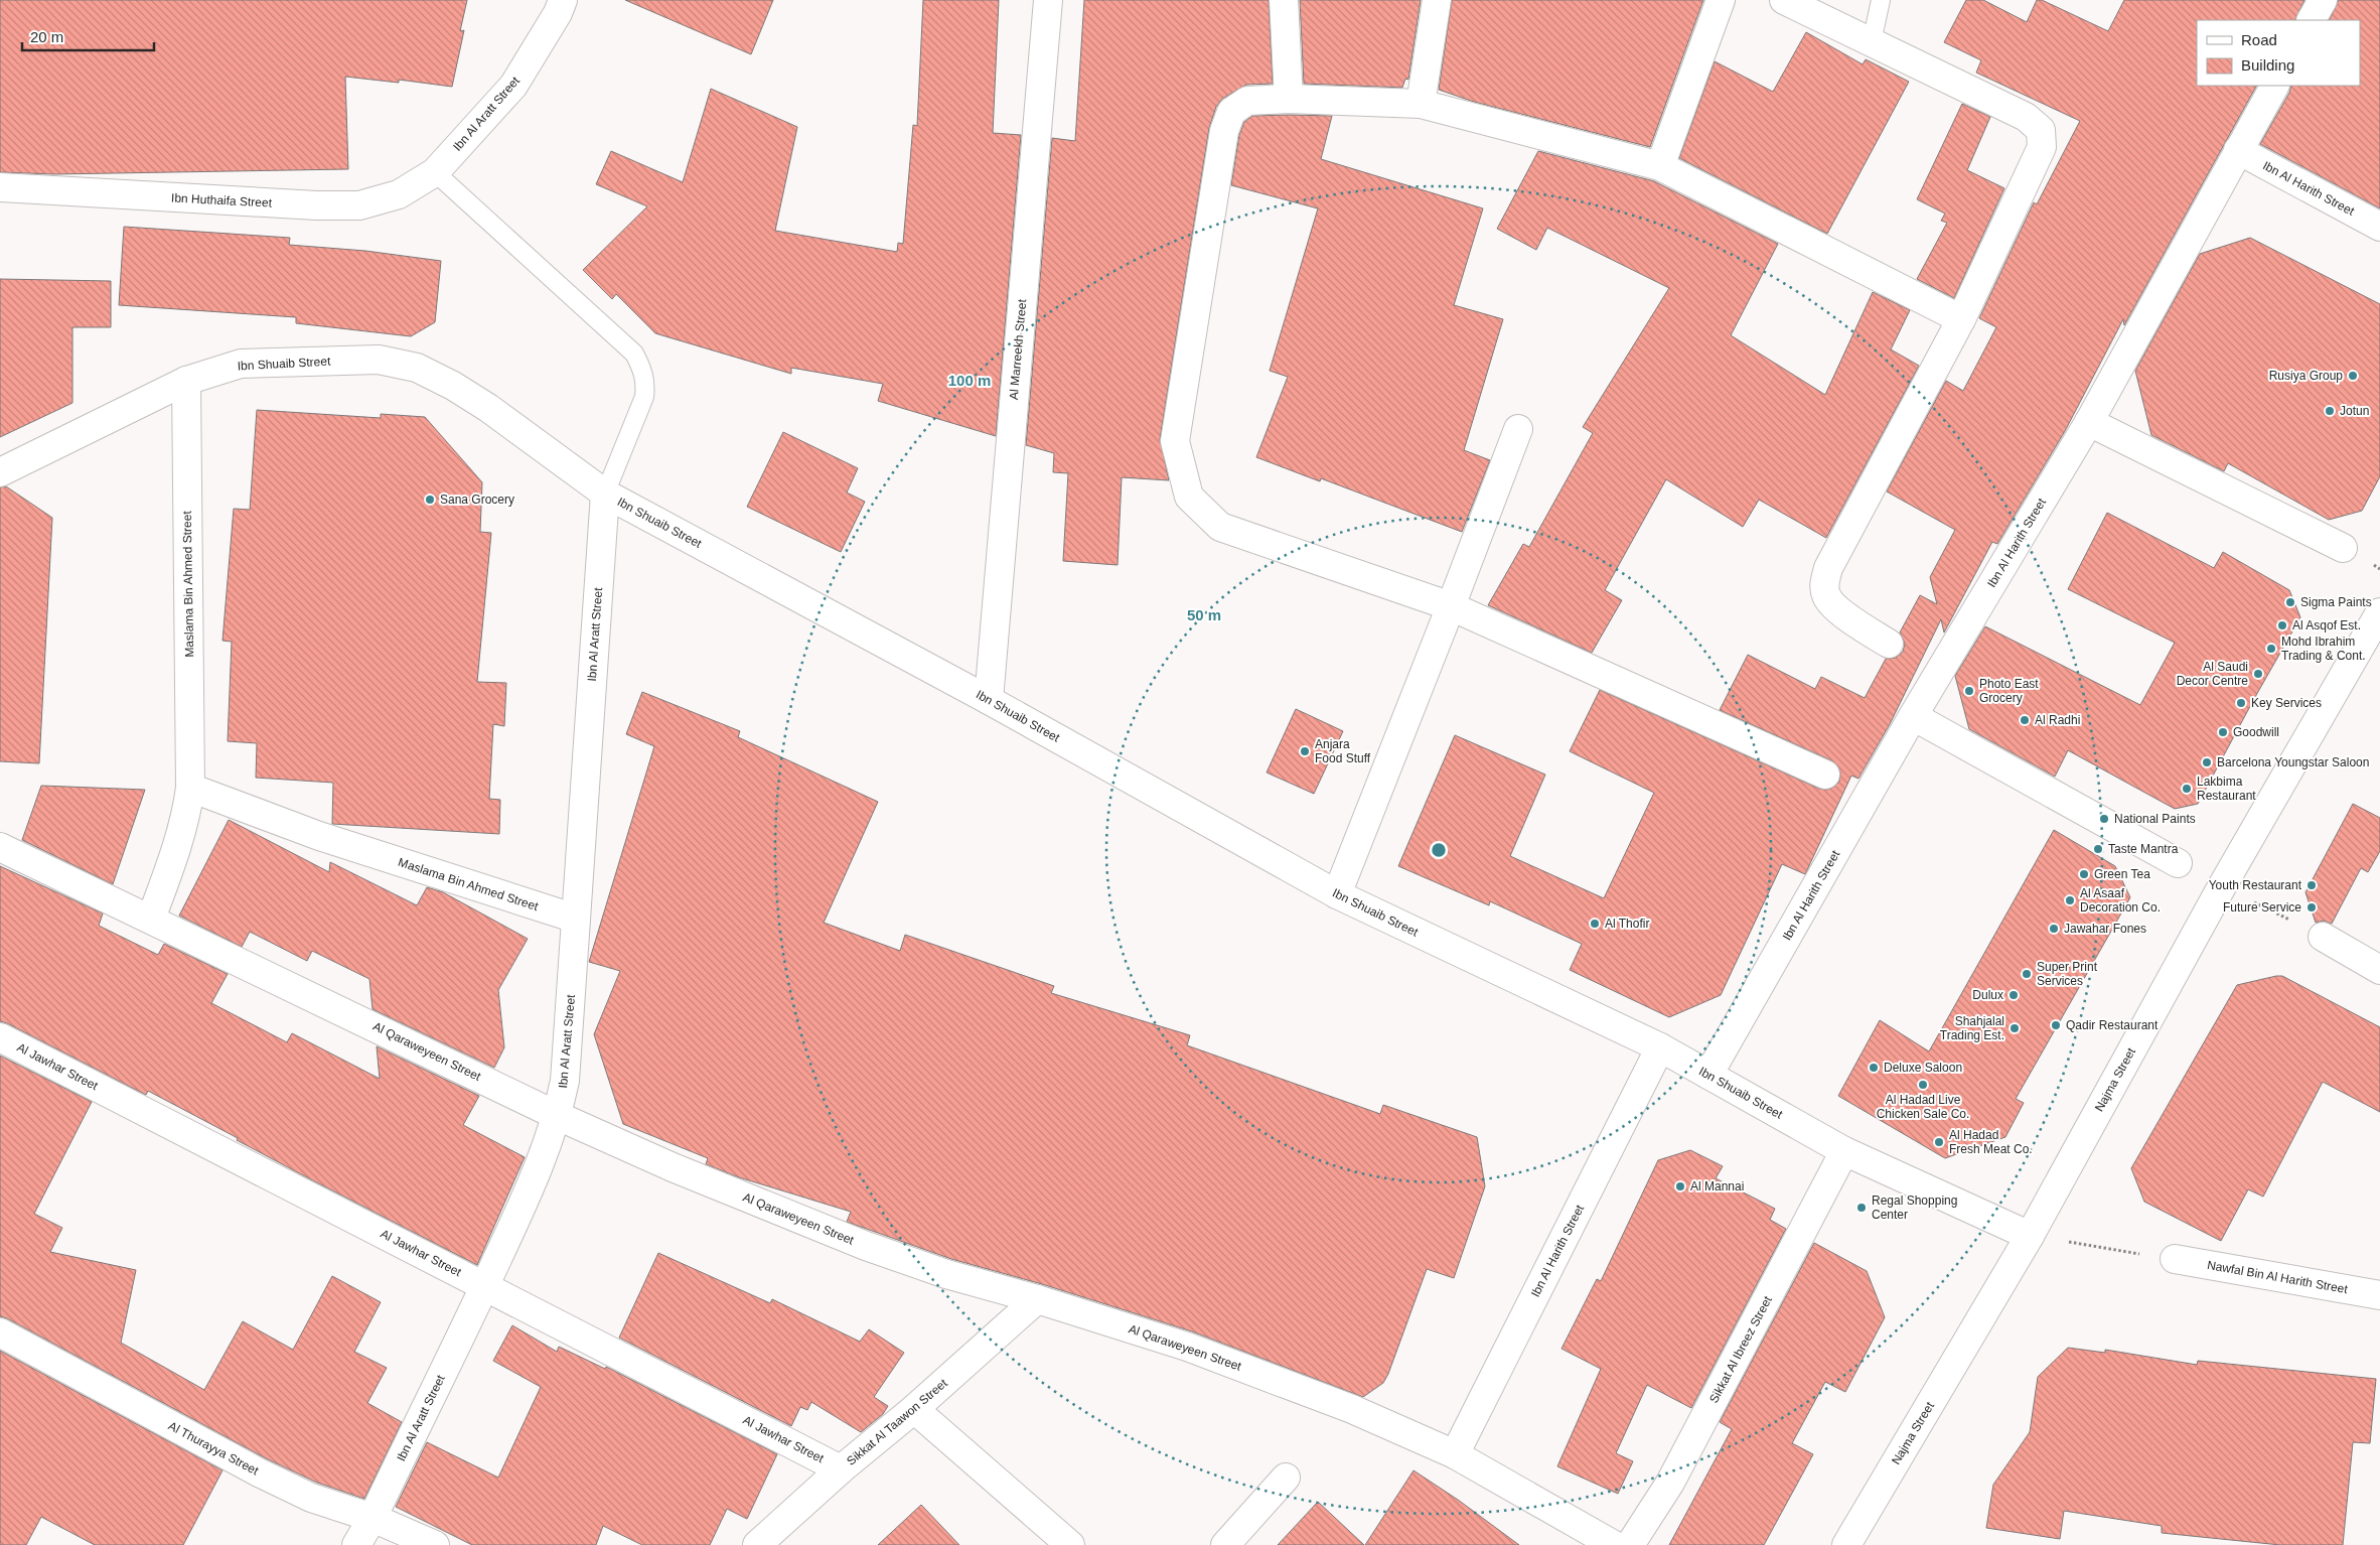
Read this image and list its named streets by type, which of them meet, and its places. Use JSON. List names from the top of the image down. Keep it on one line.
{"streets":{"street":["Ibn Al Aratt Street","Ibn Al Harith Street","Ibn Huthaifa Street","Al Marreekh Street","Ibn Shuaib Street","Maslama Bin Ahmed Street","Al Qaraweyeen Street","Al Jawhar Street","Najma Street","Nawfal Bin Al Harith Street","Sikkat Al Ibreez Street","Sikkat Al Taawon Street","Al Thurayya Street"]},"crossings":[["Ibn Al Aratt Street","Ibn Huthaifa Street"],["Ibn Al Aratt Street","Ibn Shuaib Street"],["Ibn Al Aratt Street","Maslama Bin Ahmed Street"],["Ibn Al Aratt Street","Al Qaraweyeen Street"],["Ibn Al Aratt Street","Al Jawhar Street"],["Ibn Al Aratt Street","Al Thurayya Street"],["Ibn Al Harith Street","Ibn Shuaib Street"],["Ibn Al Harith Street","Al Qaraweyeen Street"],["Al Marreekh Street","Ibn Shuaib Street"],["Ibn Shuaib Street","Maslama Bin Ahmed Street"],["Ibn Shuaib Street","Najma Street"],["Ibn Shuaib Street","Sikkat Al Ibreez Street"],["Maslama Bin Ahmed Street","Al Qaraweyeen Street"],["Al Qaraweyeen Street","Sikkat Al Taawon Street"],["Al Jawhar Street","Sikkat Al Taawon Street"]],"places":["Rusiya Group","Jotun","Sana Grocery","Sigma Paints","Al Asqof Est.","Mohd Ibrahim Trading & Cont.","Al Saudi Decor Centre","Photo East Grocery","Key Services","Al Radhi","Goodwill","Anjara Food Stuff","Barcelona Youngstar Saloon","Lakbima Restaurant","National Paints","Taste Mantra","Green Tea","Youth Restaurant","Al Asaaf Decoration Co.","Future Service","Al Thofir","Jawahar Fones","Super Print Services","Dulux","Qadir Restaurant","Shahjalal Trading Est.","Deluxe Saloon","Al Hadad Live Chicken Sale Co.","Al Hadad Fresh Meat Co.","Al Mannai","Regal Shopping Center"],"legend":["Road","Building"],"scale_bar":"20 m","rings":["100 m","50 m"]}
